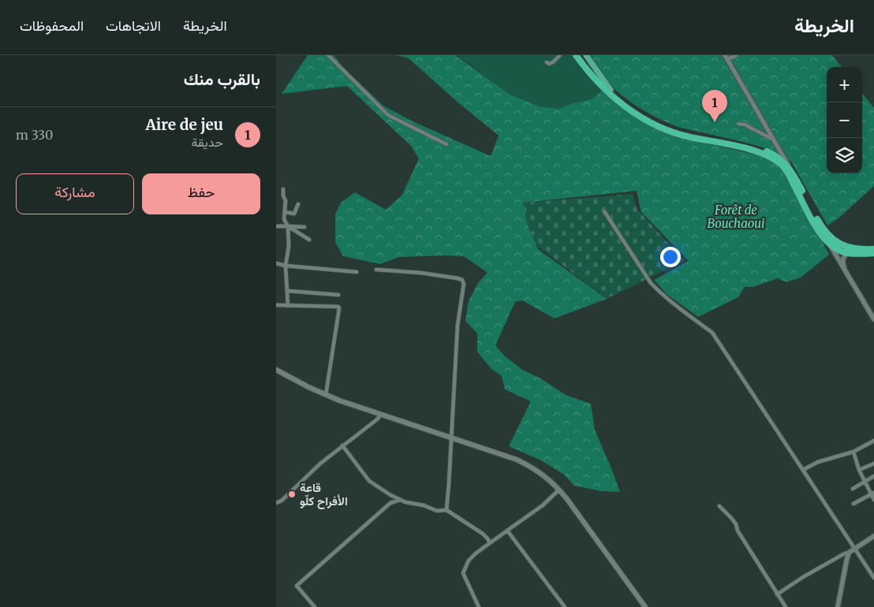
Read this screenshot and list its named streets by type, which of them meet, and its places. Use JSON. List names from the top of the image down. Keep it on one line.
{"parks":["Forêt de Bouchaoui"],"places":["قاعة الأفراح كلّو"],"page":{"header":"الخريطة","nav":["الخريطة","الاتجاهات","المحفوظات"],"heading":"بالقرب منك","map_buttons":["+","−"],"pins":"1","list":[{"mark":"1","name":"Aire de jeu","note":"حديقة","value":"330 m"}],"buttons":["حفظ","مشاركة"]}}
